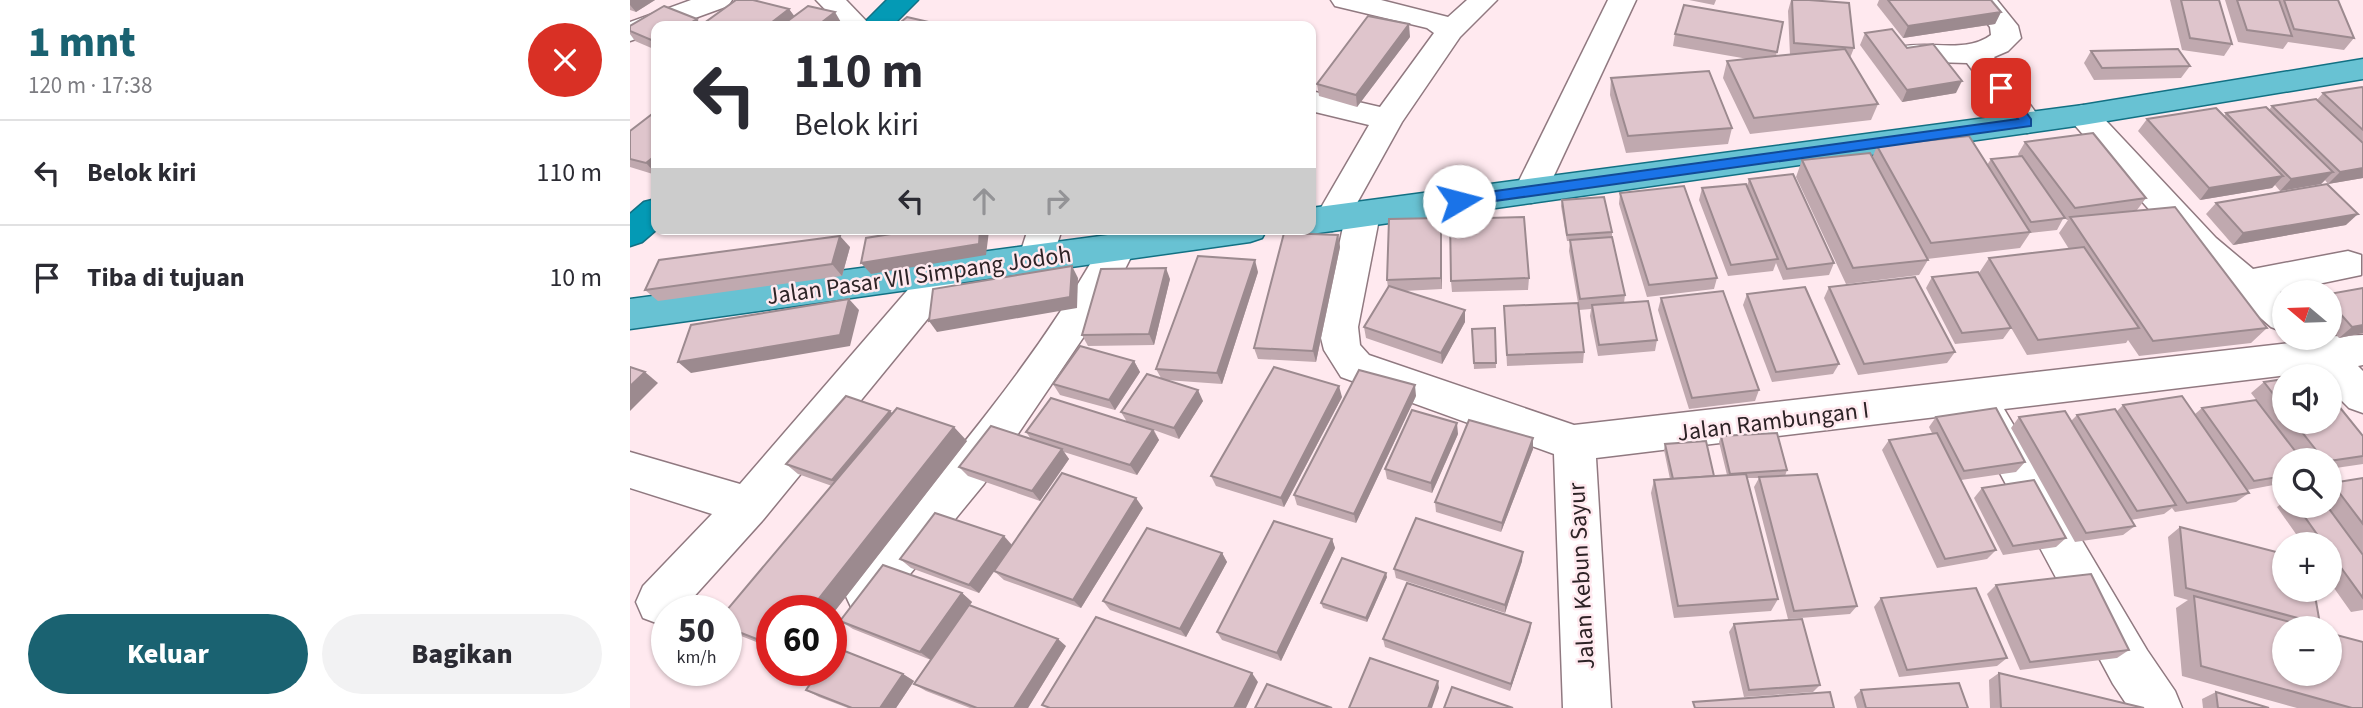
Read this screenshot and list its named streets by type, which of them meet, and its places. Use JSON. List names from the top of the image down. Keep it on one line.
{"streets":{"main road":["Jalan Pasar VII Simpang Jodoh"],"street":["Jalan Rambungan I","Jalan Kebun Sayur"]},"crossings":[["Jalan Rambungan I","Jalan Kebun Sayur"]],"north":"left","page":{"heading":["1 mnt","120 m · 17:38"],"turn":["110 m","Belok kiri"],"list":[{"name":"Belok kiri","value":"110 m"},{"name":"Tiba di tujuan","value":"10 m"}],"map_buttons":["+","−"],"speed":"50 km/h","limit":"60","buttons":["Keluar","Bagikan"]}}
